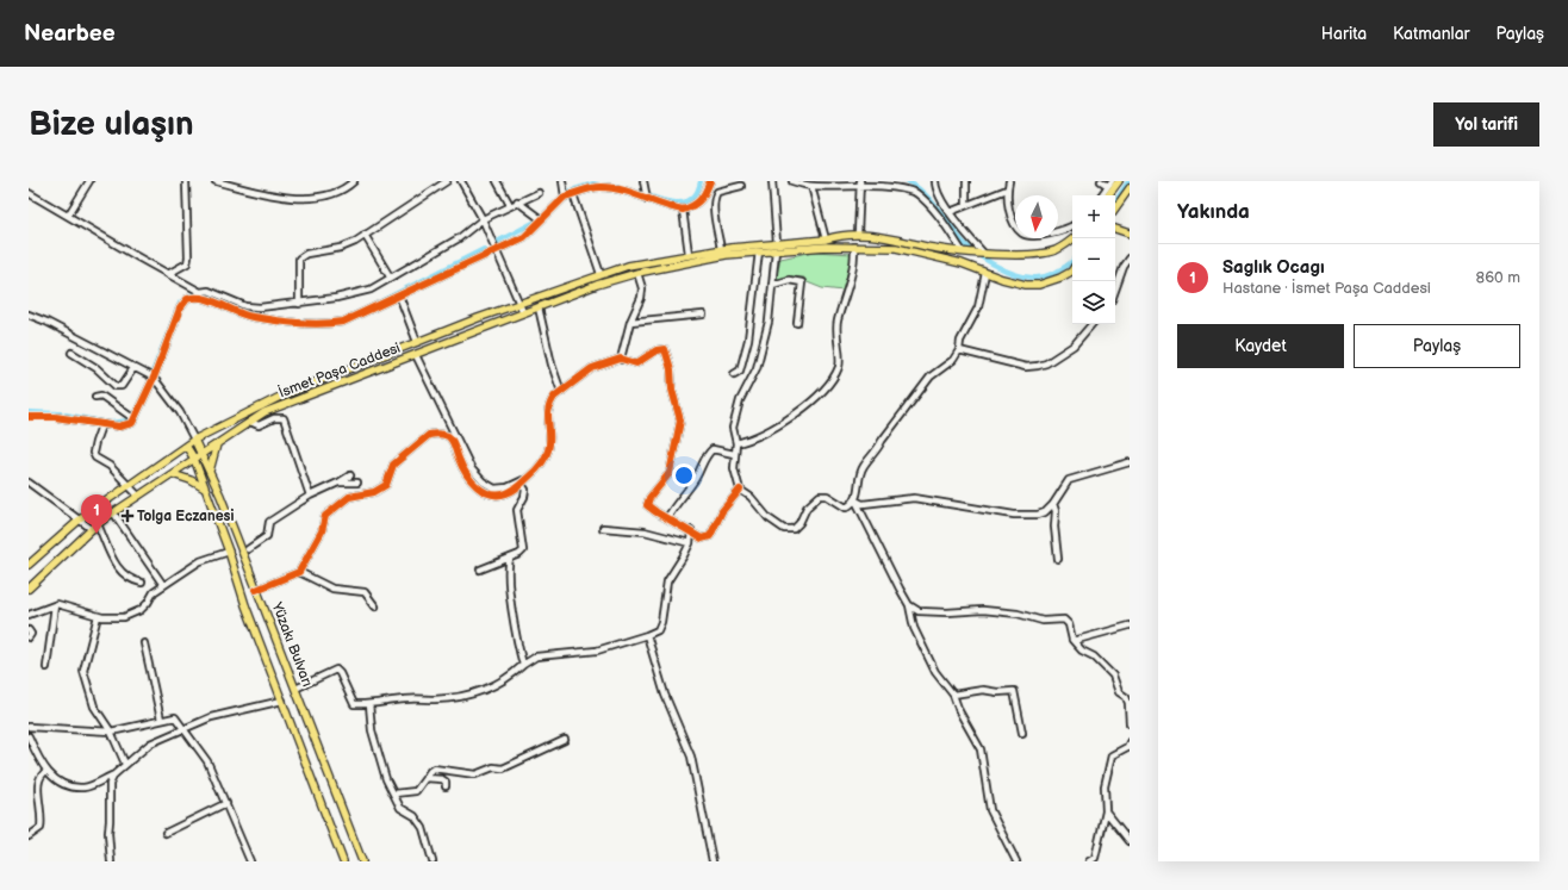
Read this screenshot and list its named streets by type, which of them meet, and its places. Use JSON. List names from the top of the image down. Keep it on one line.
{"streets":{"main road":["İsmet Paşa Caddesi","Yüzakı Bulvarı"]},"crossings":[["İsmet Paşa Caddesi","Yüzakı Bulvarı"]],"places":{"health":["Tolga Eczanesi"]},"north":"bottom","page":{"header":"Nearbee","nav":["Harita","Katmanlar","Paylaş"],"buttons":["Yol tarifi",["Kaydet","Paylaş"]],"title":"Bize ulaşın","heading":"Yakında","map_buttons":["+","−"],"list":[{"mark":"1","name":"Saglık Ocagı","note":"Hastane · İsmet Paşa Caddesi","value":"860 m"}],"pins":"1"}}
